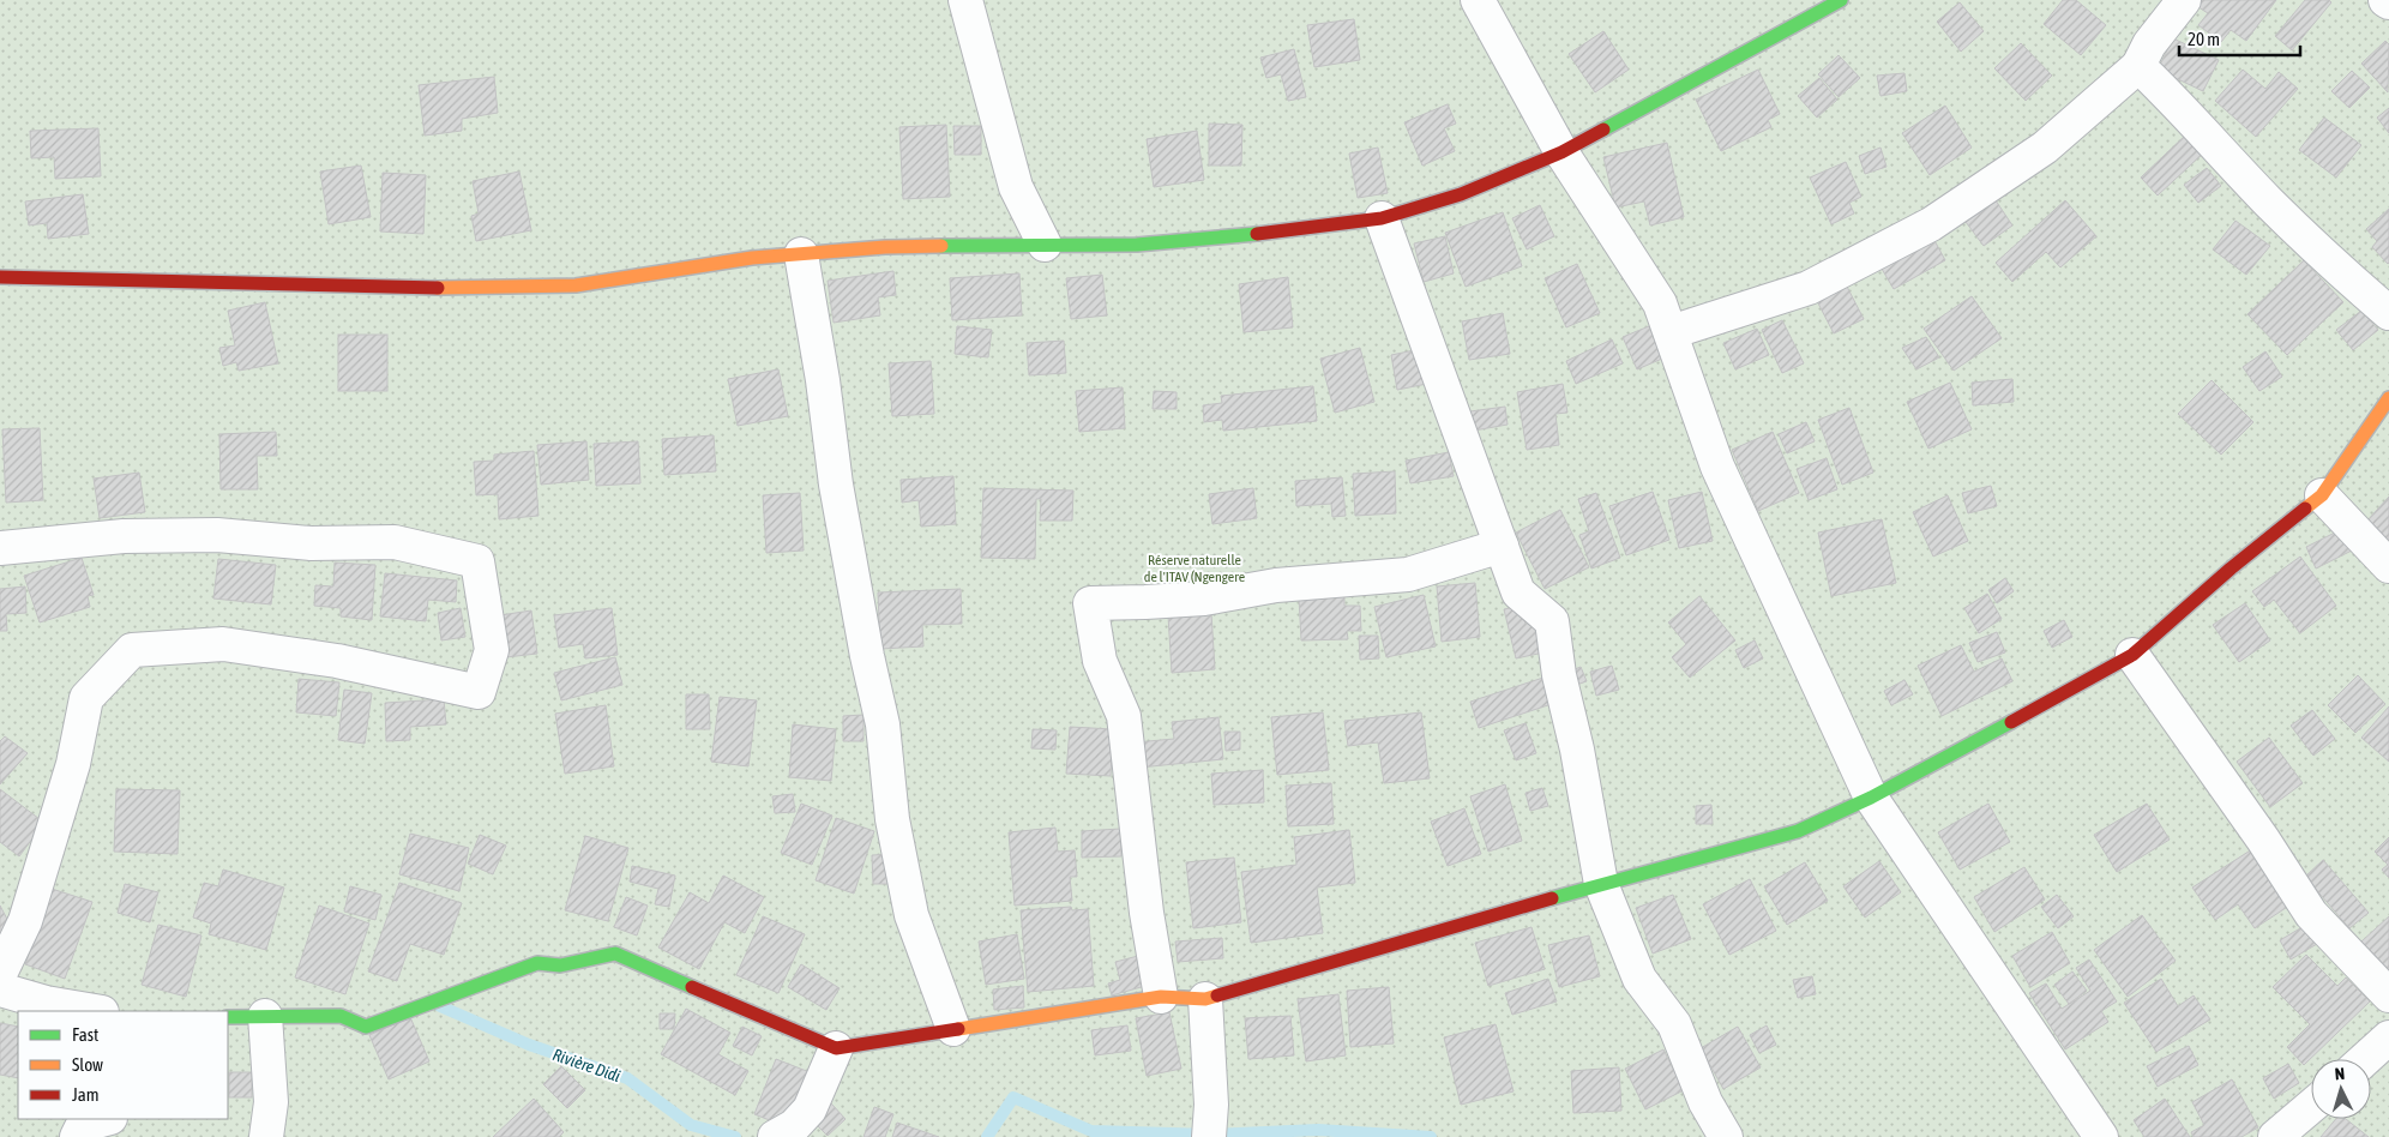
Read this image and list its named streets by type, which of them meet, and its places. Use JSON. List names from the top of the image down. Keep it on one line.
{"water":["Rivière Didi"],"parks":["Réserve naturelle de l'ITAV (Ngengere"],"legend":["Fast","Slow","Jam"],"scale_bar":"20 m","north":"top"}
